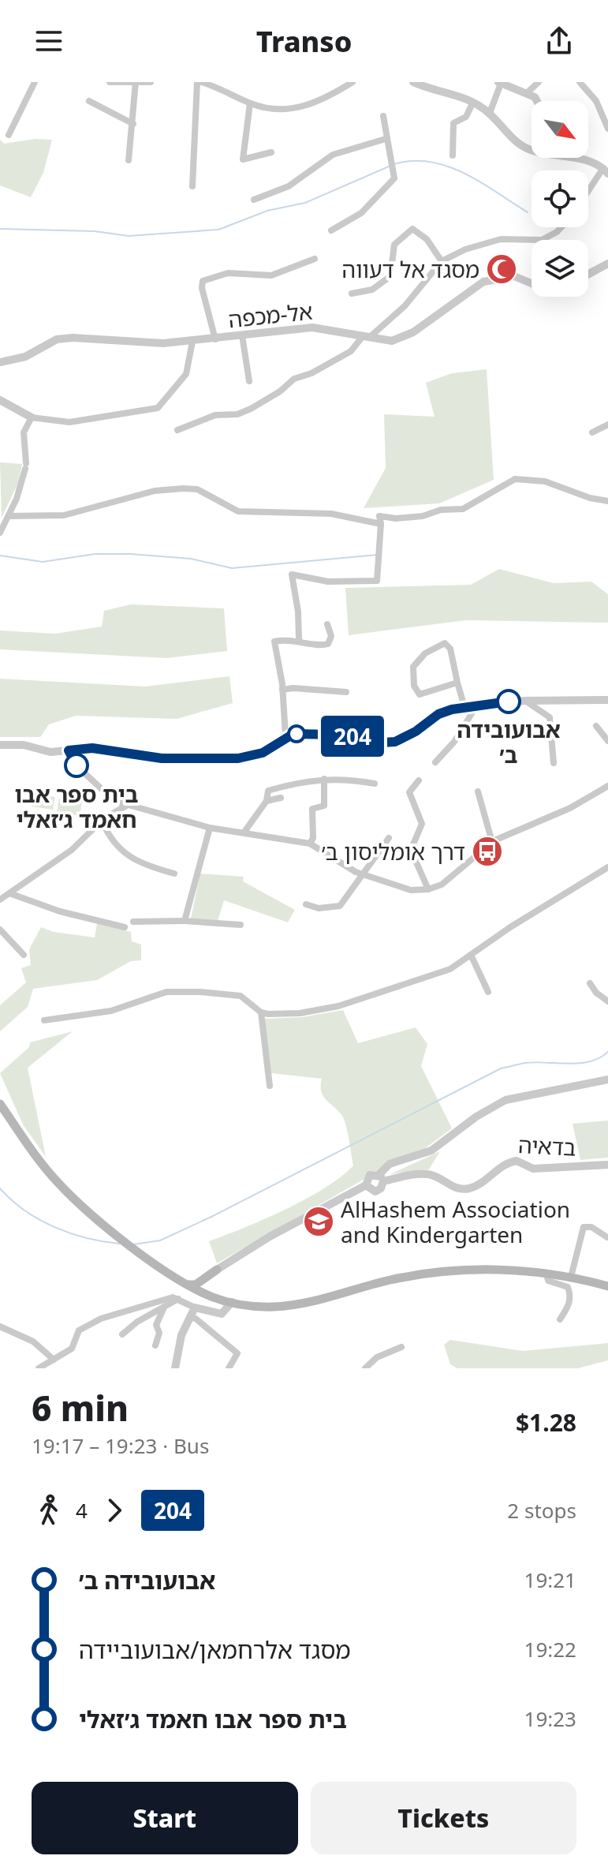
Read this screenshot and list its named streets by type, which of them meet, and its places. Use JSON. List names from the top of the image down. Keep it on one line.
{"streets":{"street":["אל-מכפה","בדאיה"]},"places":{"mosque":["מסגד אל דעווה"],"other":["אבועובידה ב׳","בית ספר אבו חאמד ג׳זאלי"],"bus stop":["דרך אומליסון ב׳"],"school or university":["AlHashem Association and Kindergarten"]},"lines":["bus line 204"],"north":"bottom right","page":{"header":"Transo","on_map":"204","heading":["6 min","19:17 – 19:23 · Bus","$1.28"],"legs":["4","204","2 stops"],"list":[{"name":"אבועובידה ב׳","value":"19:21"},{"name":"מסגד אלרחמאן/אבועוביידה","value":"19:22"},{"name":"בית ספר אבו חאמד ג׳זאלי","value":"19:23"}],"buttons":["Start","Tickets"]}}
